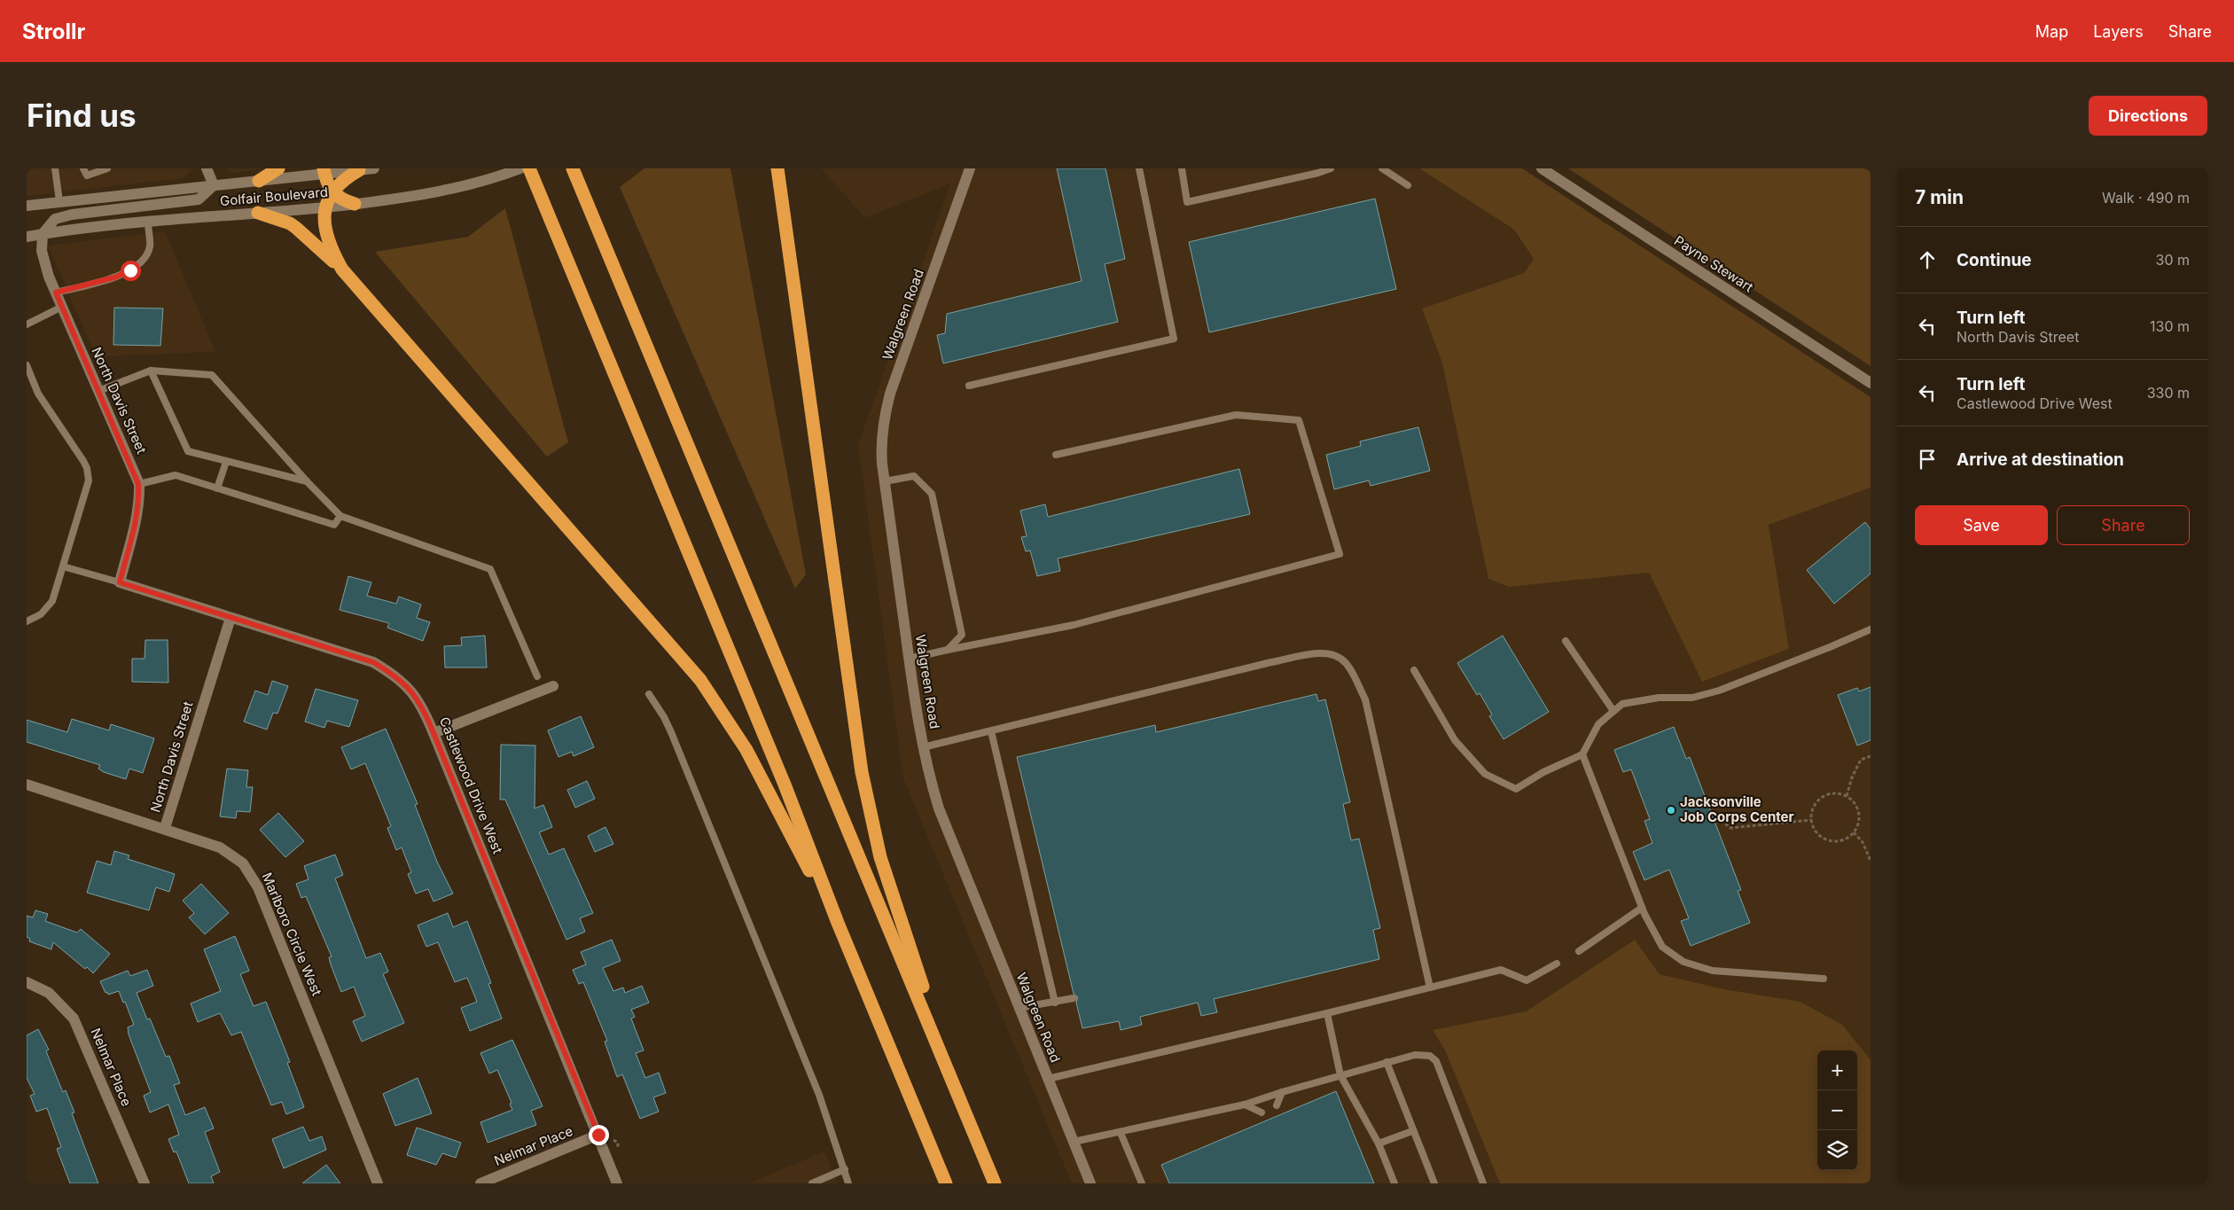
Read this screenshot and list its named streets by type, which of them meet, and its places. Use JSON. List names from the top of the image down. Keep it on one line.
{"streets":{"street":["Golfair Boulevard","Payne Stewart","Walgreen Road","North Davis Street","Castlewood Drive West","Marlboro Circle West","Nelmar Place"]},"crossings":[["Golfair Boulevard","North Davis Street"],["North Davis Street","Castlewood Drive West"],["North Davis Street","Marlboro Circle West"],["Castlewood Drive West","Nelmar Place"]],"places":["Jacksonville Job Corps Center"],"page":{"header":"Strollr","nav":["Map","Layers","Share"],"buttons":["Directions",["Save","Share"]],"title":"Find us","heading":["7 min","Walk · 490 m"],"list":[["Continue","30 m"],["Turn left","North Davis Street","130 m"],["Turn left","Castlewood Drive West","330 m"],"Arrive at destination"],"map_buttons":["+","−"]}}
